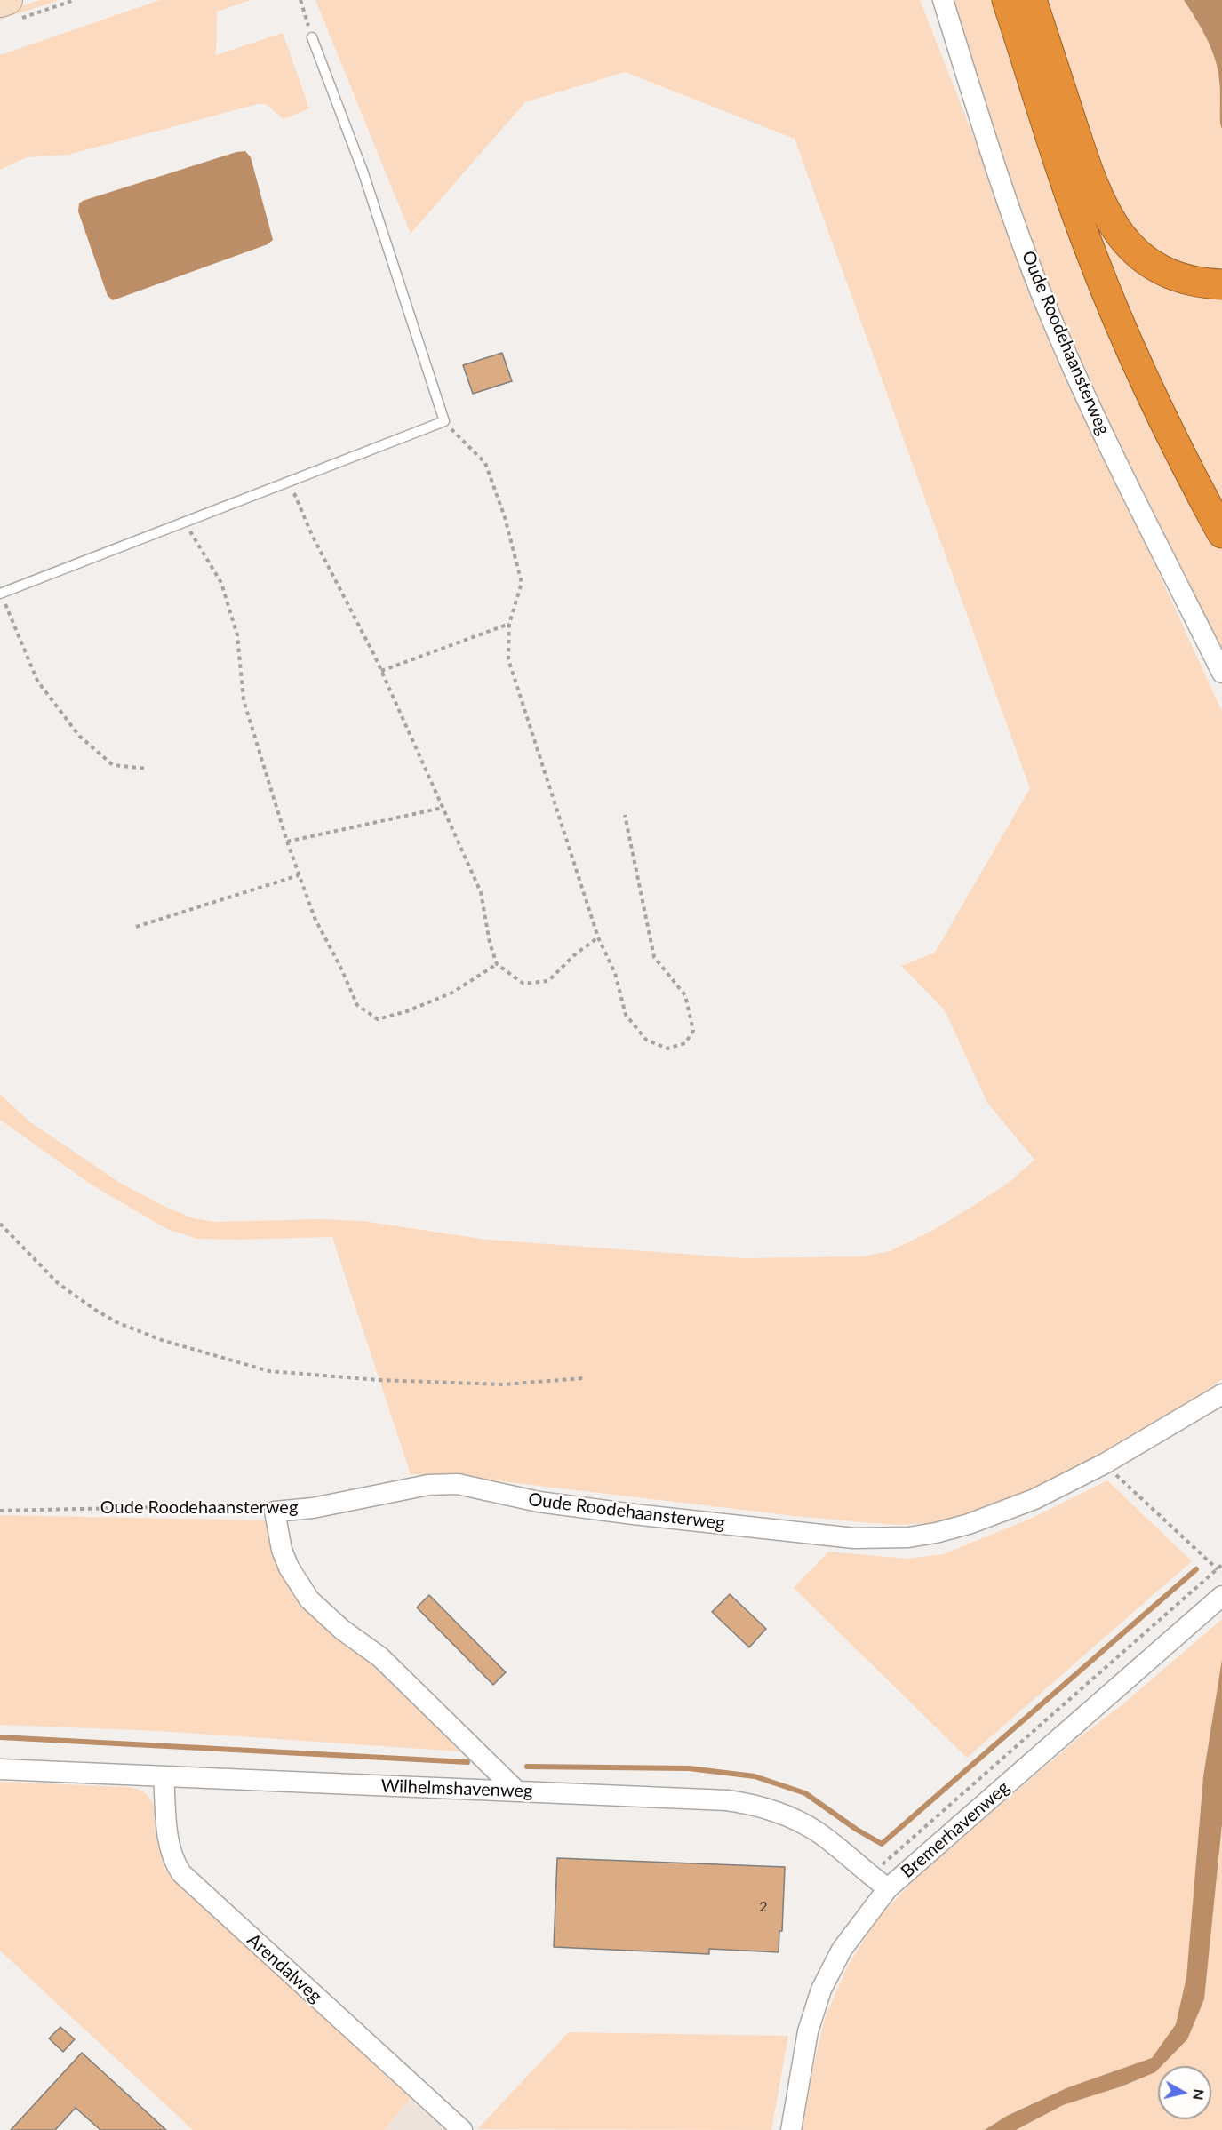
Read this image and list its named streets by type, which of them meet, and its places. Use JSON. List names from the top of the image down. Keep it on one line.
{"streets":{"street":["Oude Roodehaansterweg","Wilhelmshavenweg","Bremerhavenweg","Arendalweg"]},"crossings":[["Wilhelmshavenweg","Bremerhavenweg"],["Wilhelmshavenweg","Arendalweg"]],"house_numbers":["2"],"north":"right"}
